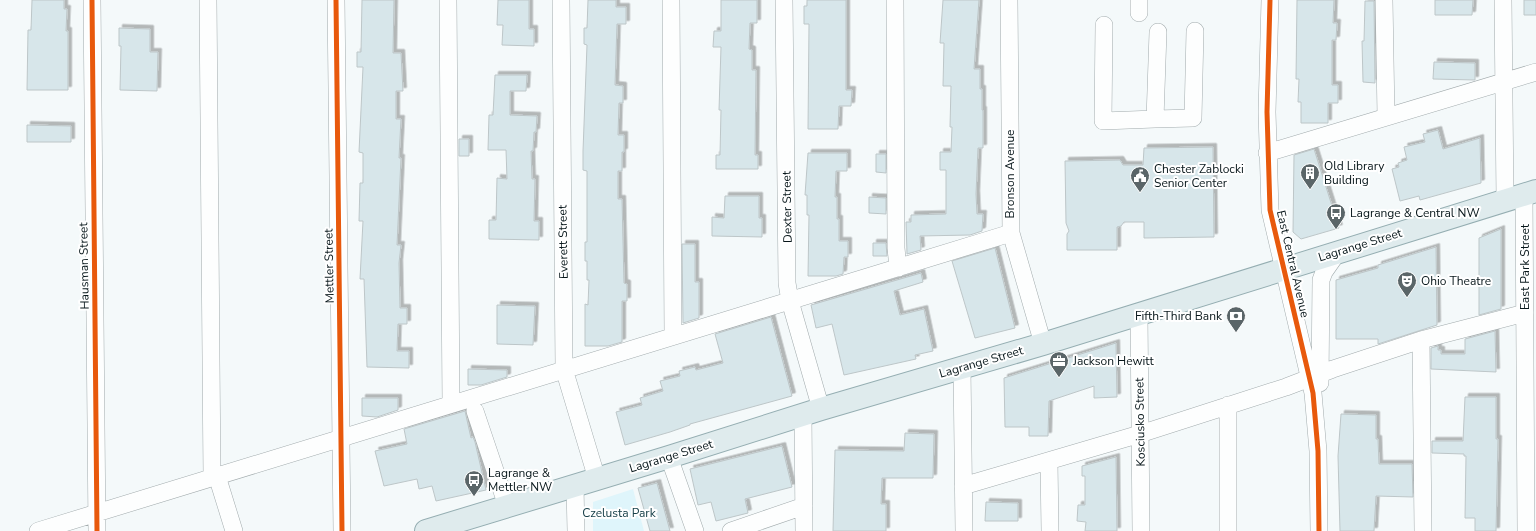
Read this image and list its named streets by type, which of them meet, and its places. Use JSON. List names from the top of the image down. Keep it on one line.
{"streets":{"main road":["Lagrange Street"],"street":["Bronson Avenue","Dexter Street","Everett Street","East Central Avenue","Hausman Street","Mettler Street","East Park Street","Kosciusko Street"]},"crossings":[["Bronson Avenue","Lagrange Street"],["Dexter Street","Lagrange Street"],["Everett Street","Lagrange Street"],["Lagrange Street","East Central Avenue"],["Lagrange Street","East Park Street"],["Lagrange Street","Kosciusko Street"]],"parks":["Czelusta Park"],"places":{"building":["Old Library Building"],"public building":["Chester Zablocki Senior Center"],"bus stop":["Lagrange & Central NW","Lagrange & Mettler NW"],"theatre":["Ohio Theatre"],"bank":["Fifth-Third Bank"],"office":["Jackson Hewitt"]}}
